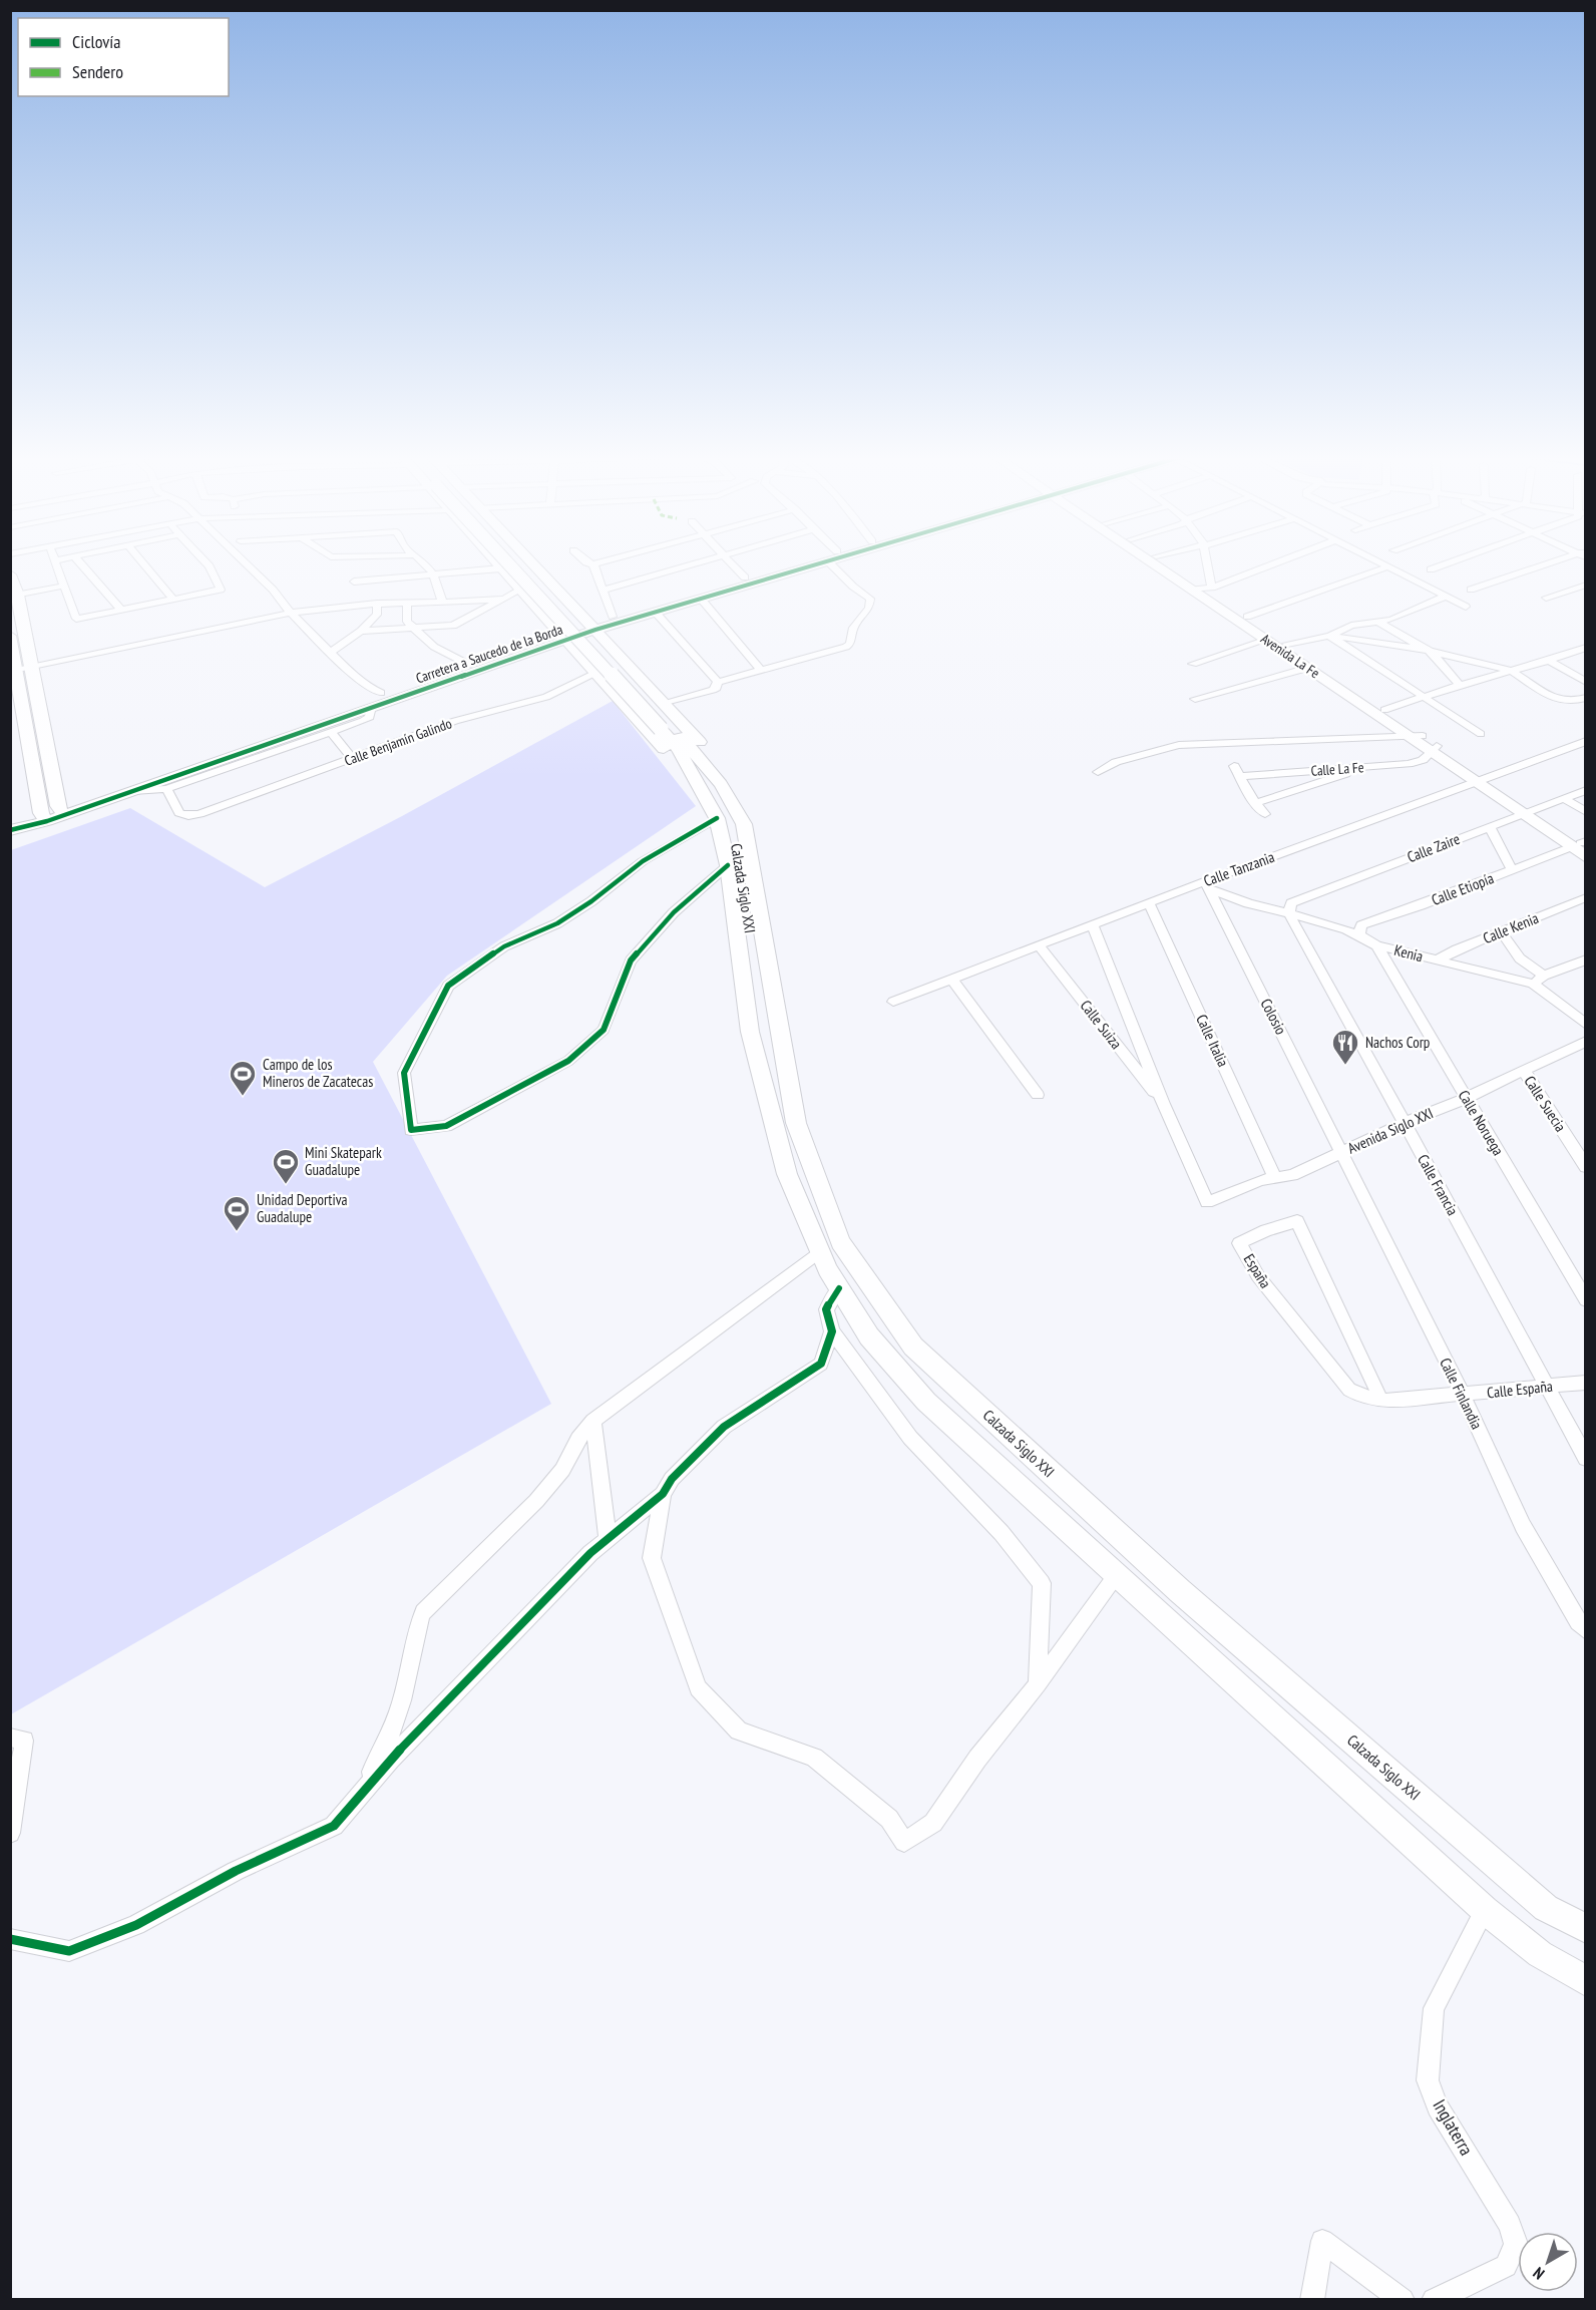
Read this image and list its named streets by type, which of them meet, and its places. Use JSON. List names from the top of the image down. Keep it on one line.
{"streets":{"street":["Carretera a Saucedo de la Borda","Avenida La Fe","Calle Benjamín Galindo","Calle La Fe","Calle Zaire","Calle Tanzania","Calzada Siglo XXI","Calle Etiopía","Calle Kenia","Kenia","Colosio","Calle Suiza","Calle Italia","Calle Suecia","Calle Noruega","Avenida Siglo XXI","Calle Francia","España","Calle España","Calle Finlandia","Inglaterra"]},"crossings":[["Carretera a Saucedo de la Borda","Calzada Siglo XXI"],["Avenida La Fe","Calle La Fe"],["Avenida La Fe","Calle Zaire"],["Avenida La Fe","Calle Tanzania"],["Avenida La Fe","Calle Etiopía"],["Calle Zaire","Kenia"],["Calle Zaire","Calle Francia"],["Calle Tanzania","Kenia"],["Calle Tanzania","Colosio"],["Calle Tanzania","Calle Suiza"],["Calle Tanzania","Calle Italia"],["Calzada Siglo XXI","Inglaterra"],["Calle Etiopía","Kenia"],["Calle Kenia","Kenia"],["Kenia","Colosio"],["Kenia","Calle Noruega"],["Kenia","Calle Francia"],["Colosio","Avenida Siglo XXI"],["Colosio","Calle Finlandia"],["Calle Suiza","Avenida Siglo XXI"],["Calle Italia","Avenida Siglo XXI"],["Calle Suecia","Avenida Siglo XXI"],["Calle Noruega","Avenida Siglo XXI"],["Avenida Siglo XXI","Calle Francia"],["Avenida Siglo XXI","Calle Finlandia"],["Calle Francia","Calle España"],["España","Calle España"],["Calle España","Calle Finlandia"]],"places":{"restaurant":["Nachos Corp"],"sports":["Campo de los Mineros de Zacatecas","Mini Skatepark Guadalupe","Unidad Deportiva Guadalupe"]},"legend":["Ciclovía","Sendero"],"north":"bottom left"}
